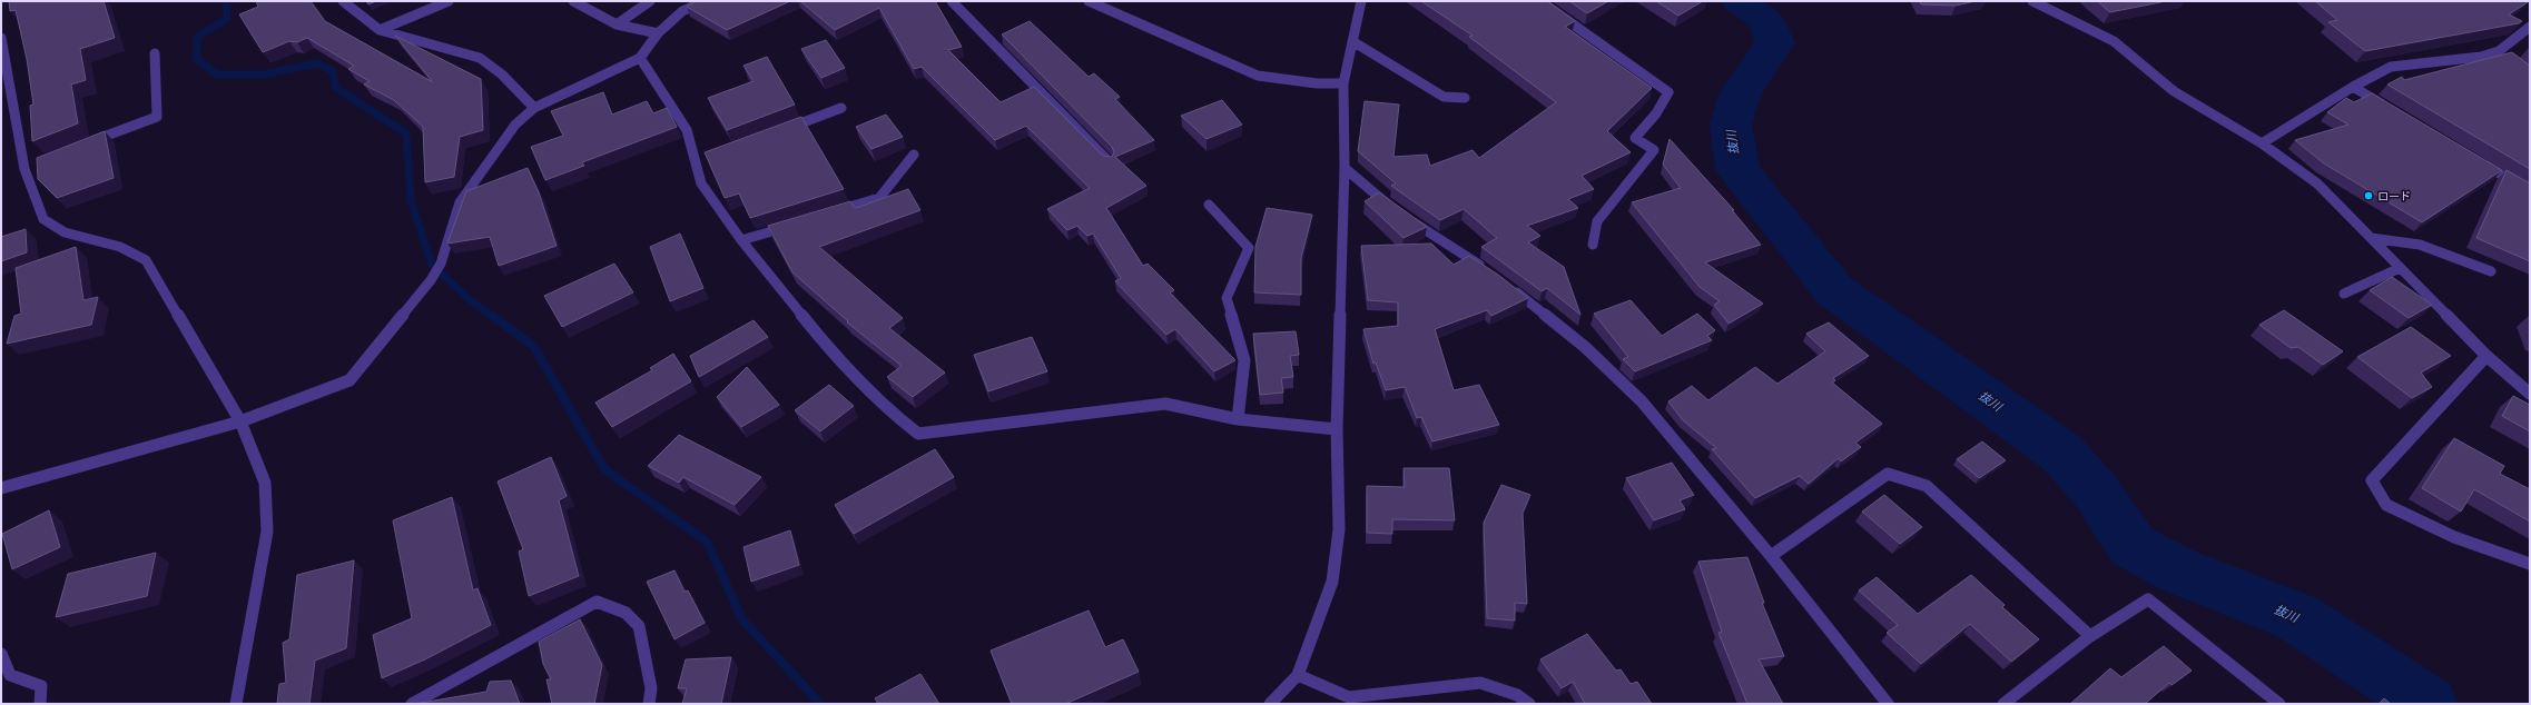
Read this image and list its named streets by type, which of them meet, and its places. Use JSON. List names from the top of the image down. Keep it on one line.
{"water":["抜川"],"places":["ロード"]}
